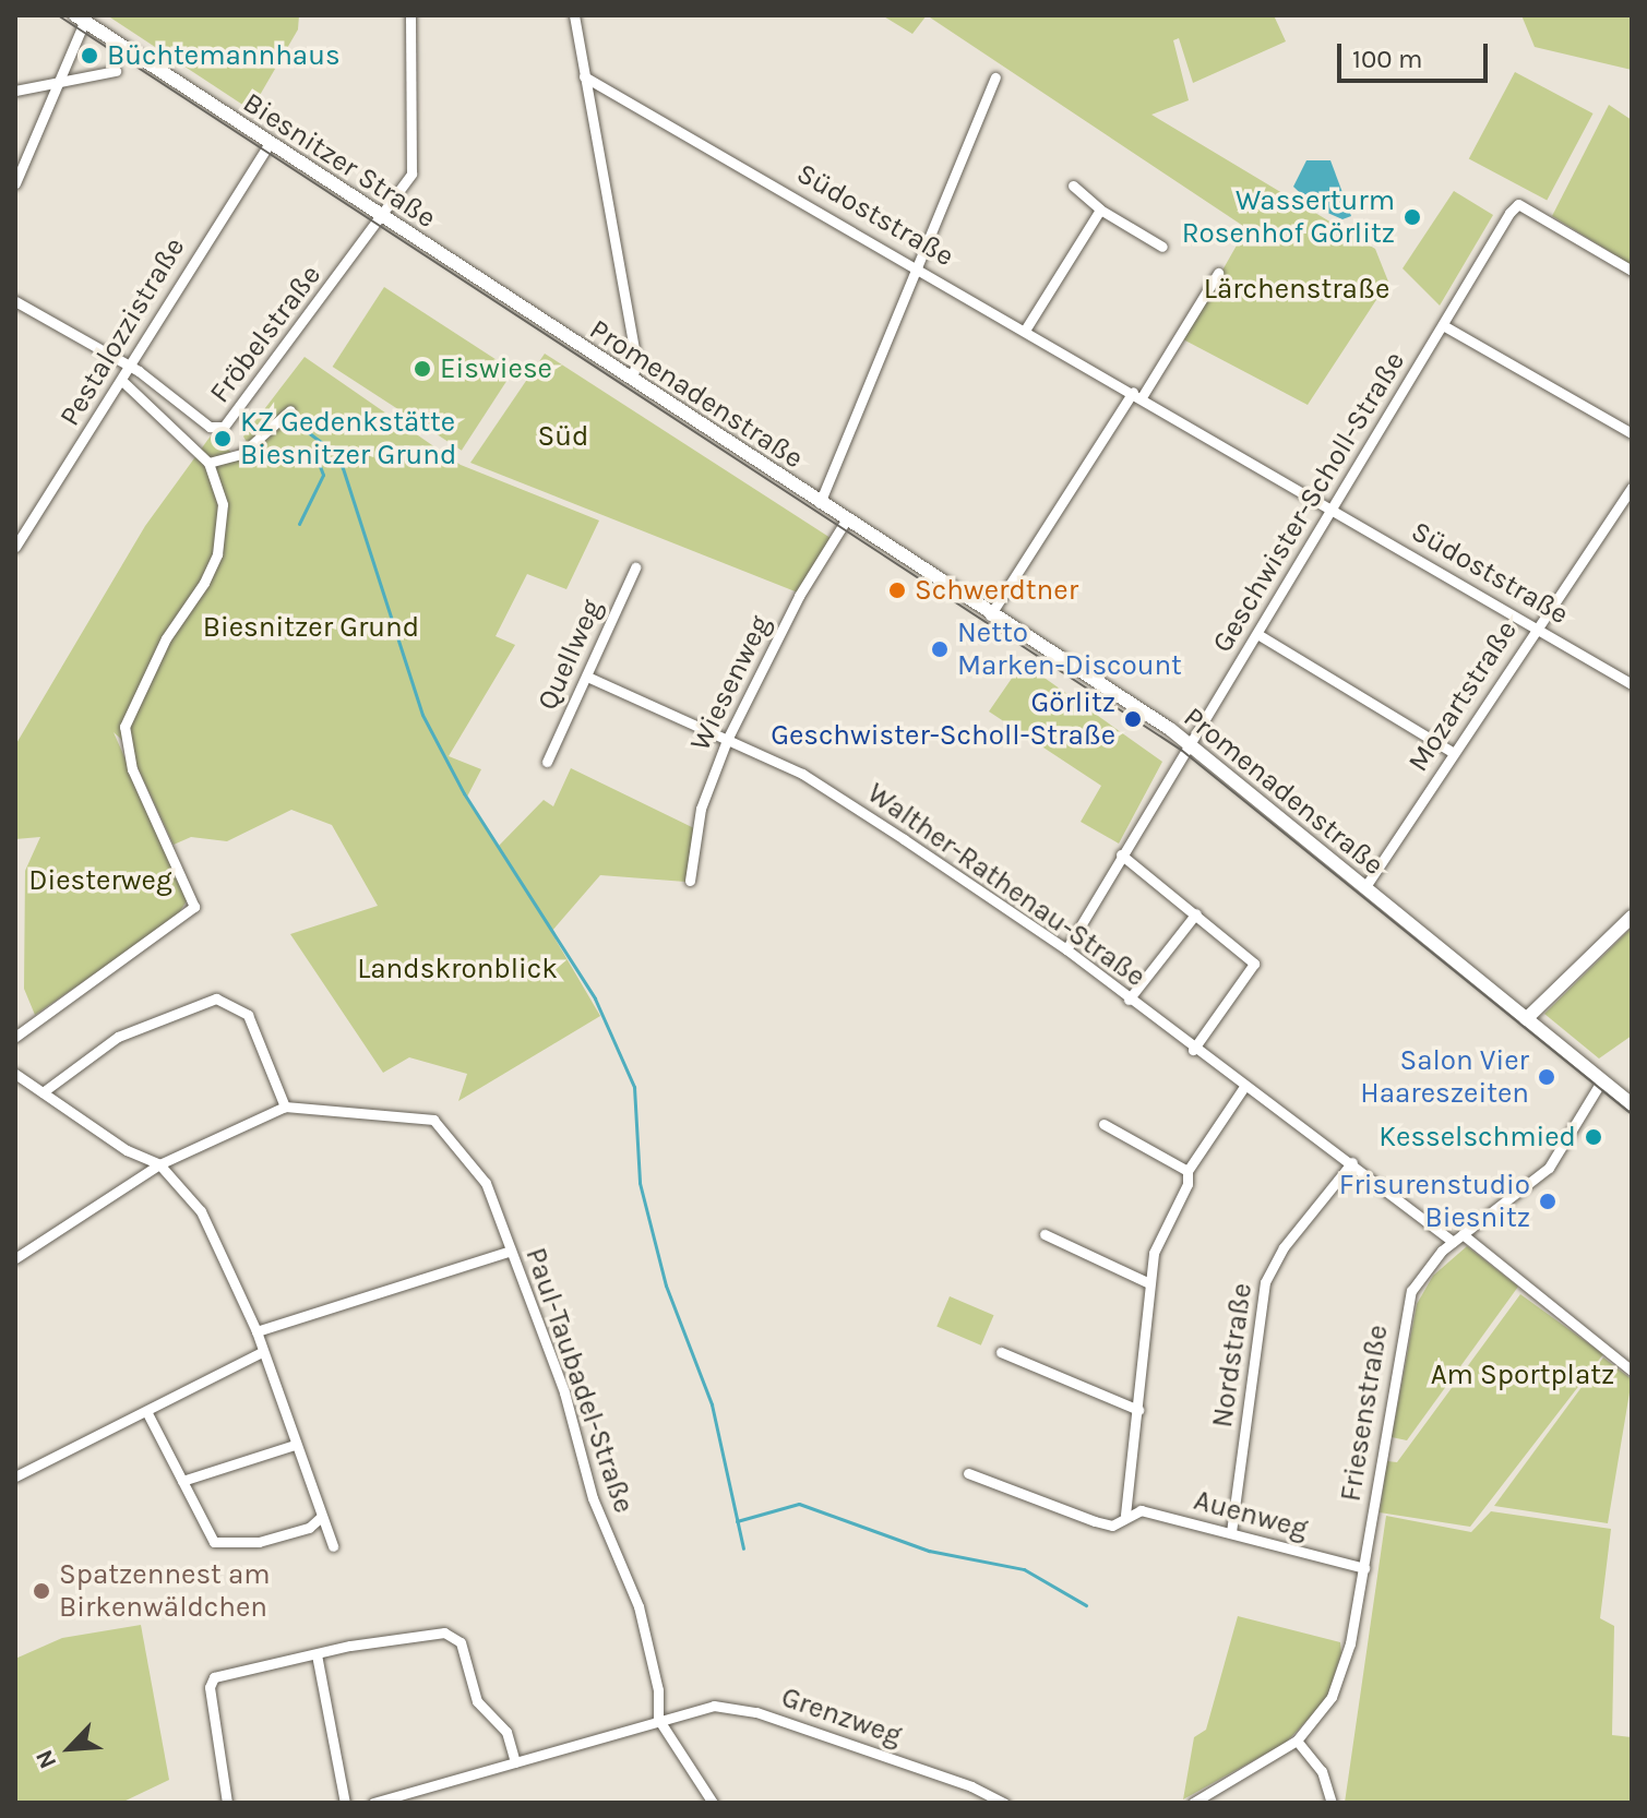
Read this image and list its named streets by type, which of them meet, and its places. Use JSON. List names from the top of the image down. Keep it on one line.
{"streets":{"main road":["Biesnitzer Straße","Promenadenstraße"],"street":["Südoststraße","Pestalozzistraße","Fröbelstraße","Geschwister-Scholl-Straße","Quellweg","Wiesenweg","Mozartstraße","Walther-Rathenau-Straße","Nordstraße","Paul-Taubadel-Straße","Friesenstraße","Auenweg","Grenzweg"]},"crossings":[["Biesnitzer Straße","Pestalozzistraße"],["Biesnitzer Straße","Fröbelstraße"],["Biesnitzer Straße","Promenadenstraße"],["Südoststraße","Geschwister-Scholl-Straße"],["Südoststraße","Mozartstraße"],["Pestalozzistraße","Fröbelstraße"],["Promenadenstraße","Geschwister-Scholl-Straße"],["Promenadenstraße","Wiesenweg"],["Promenadenstraße","Mozartstraße"],["Promenadenstraße","Friesenstraße"],["Geschwister-Scholl-Straße","Walther-Rathenau-Straße"],["Quellweg","Walther-Rathenau-Straße"],["Wiesenweg","Walther-Rathenau-Straße"],["Walther-Rathenau-Straße","Nordstraße"],["Walther-Rathenau-Straße","Friesenstraße"],["Nordstraße","Auenweg"],["Paul-Taubadel-Straße","Grenzweg"],["Friesenstraße","Auenweg"]],"parks":["Lärchenstraße","Süd","Biesnitzer Grund","Diesterweg","Landskronblick","Am Sportplatz"],"places":["Büchtemannhaus","Wasserturm Rosenhof Görlitz","Eiswiese","KZ Gedenkstätte Biesnitzer Grund","Schwerdtner","Netto Marken-Discount","Görlitz Geschwister-Scholl-Straße","Salon Vier Haareszeiten","Kesselschmied","Frisurenstudio Biesnitz","Spatzennest am Birkenwäldchen"],"scale_bar":"100 m","north":"bottom left"}
